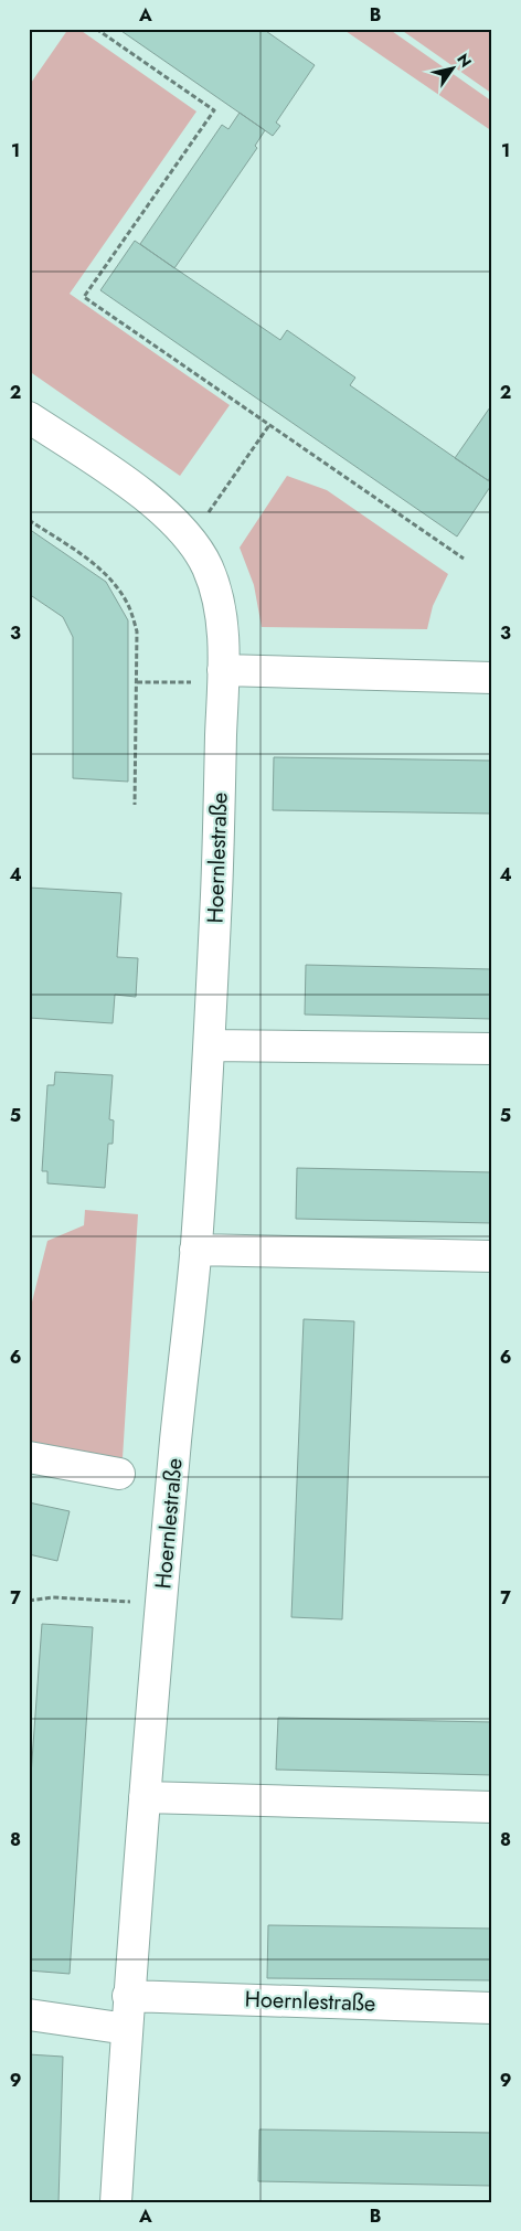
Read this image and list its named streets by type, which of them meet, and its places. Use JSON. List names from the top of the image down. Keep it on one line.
{"streets":{"street":["Hoernlestraße"]},"north":"top right","grid":{"columns":["A","B"],"rows":["1","2","3","4","5","6","7","8","9"]}}
